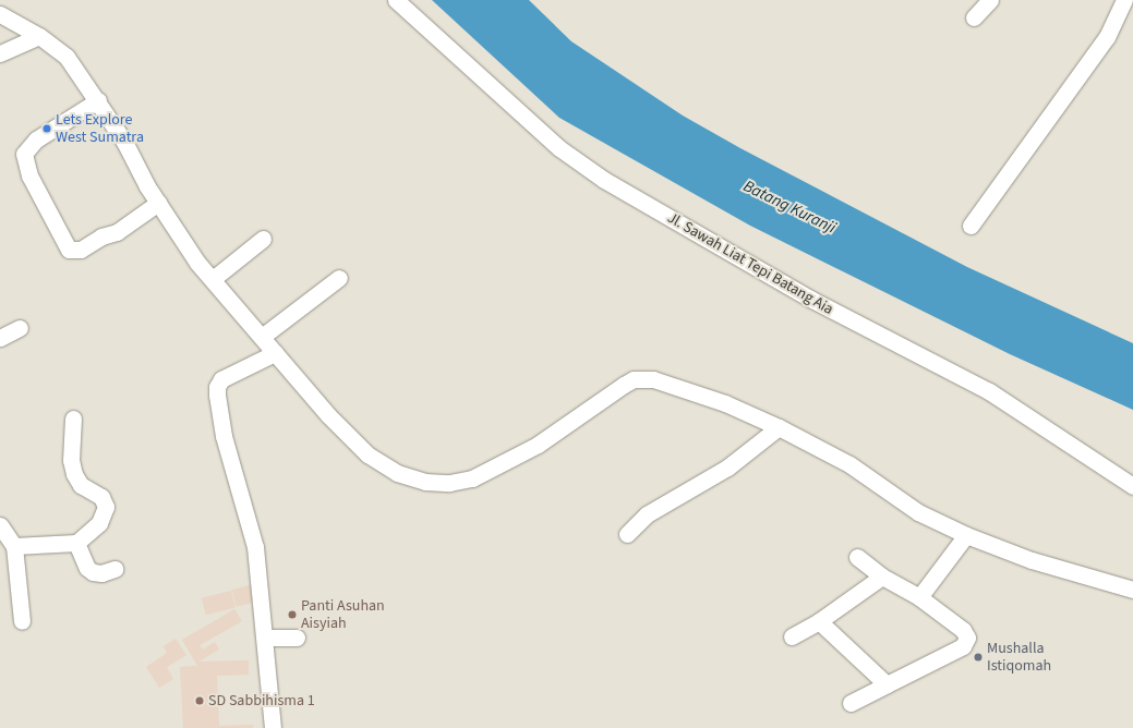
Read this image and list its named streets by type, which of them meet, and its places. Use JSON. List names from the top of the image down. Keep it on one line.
{"streets":{"street":["Jl. Sawah Liat Tepi Batang Aia"]},"water":["Batang Kuranji"],"places":["Lets Explore West Sumatra","Panti Asuhan Aisyiah","Mushalla Istiqomah","SD Sabbihisma 1"]}
